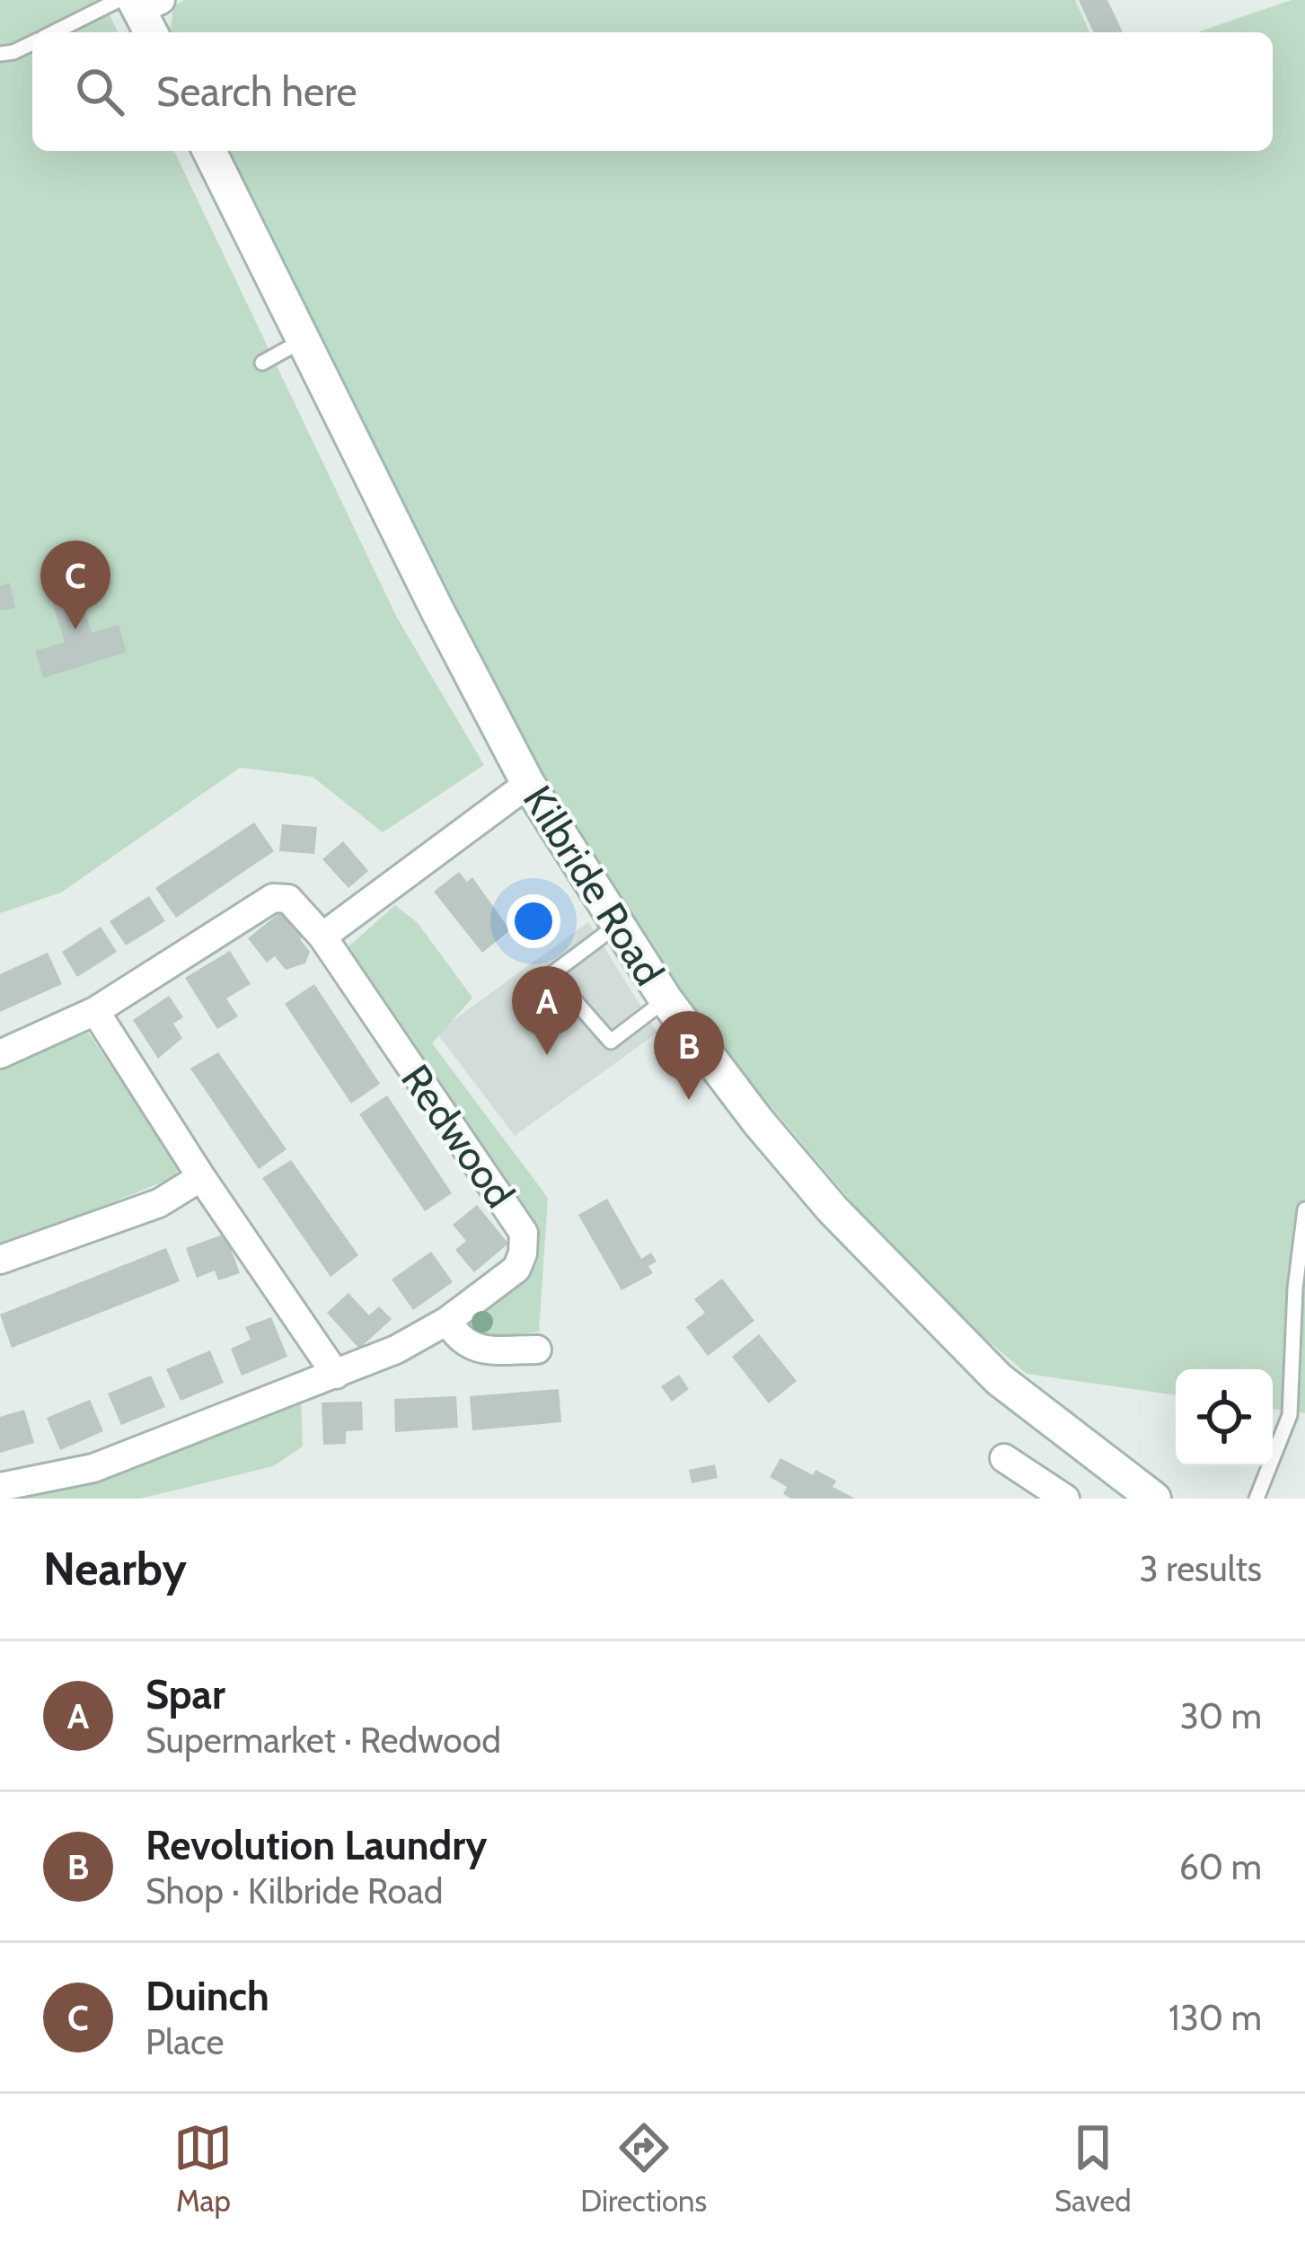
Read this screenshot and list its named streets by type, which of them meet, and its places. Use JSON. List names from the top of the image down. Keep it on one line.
{"streets":{"street":["Kilbride Road","Redwood"]},"page":{"search":"Search here","pins":["C","A","B"],"heading":["Nearby","3 results"],"list":[{"mark":"A","name":"Spar","note":"Supermarket · Redwood","value":"30 m"},{"mark":"B","name":"Revolution Laundry","note":"Shop · Kilbride Road","value":"60 m"},{"mark":"C","name":"Duinch","note":"Place","value":"130 m"}],"nav":["Map","Directions","Saved"]}}
